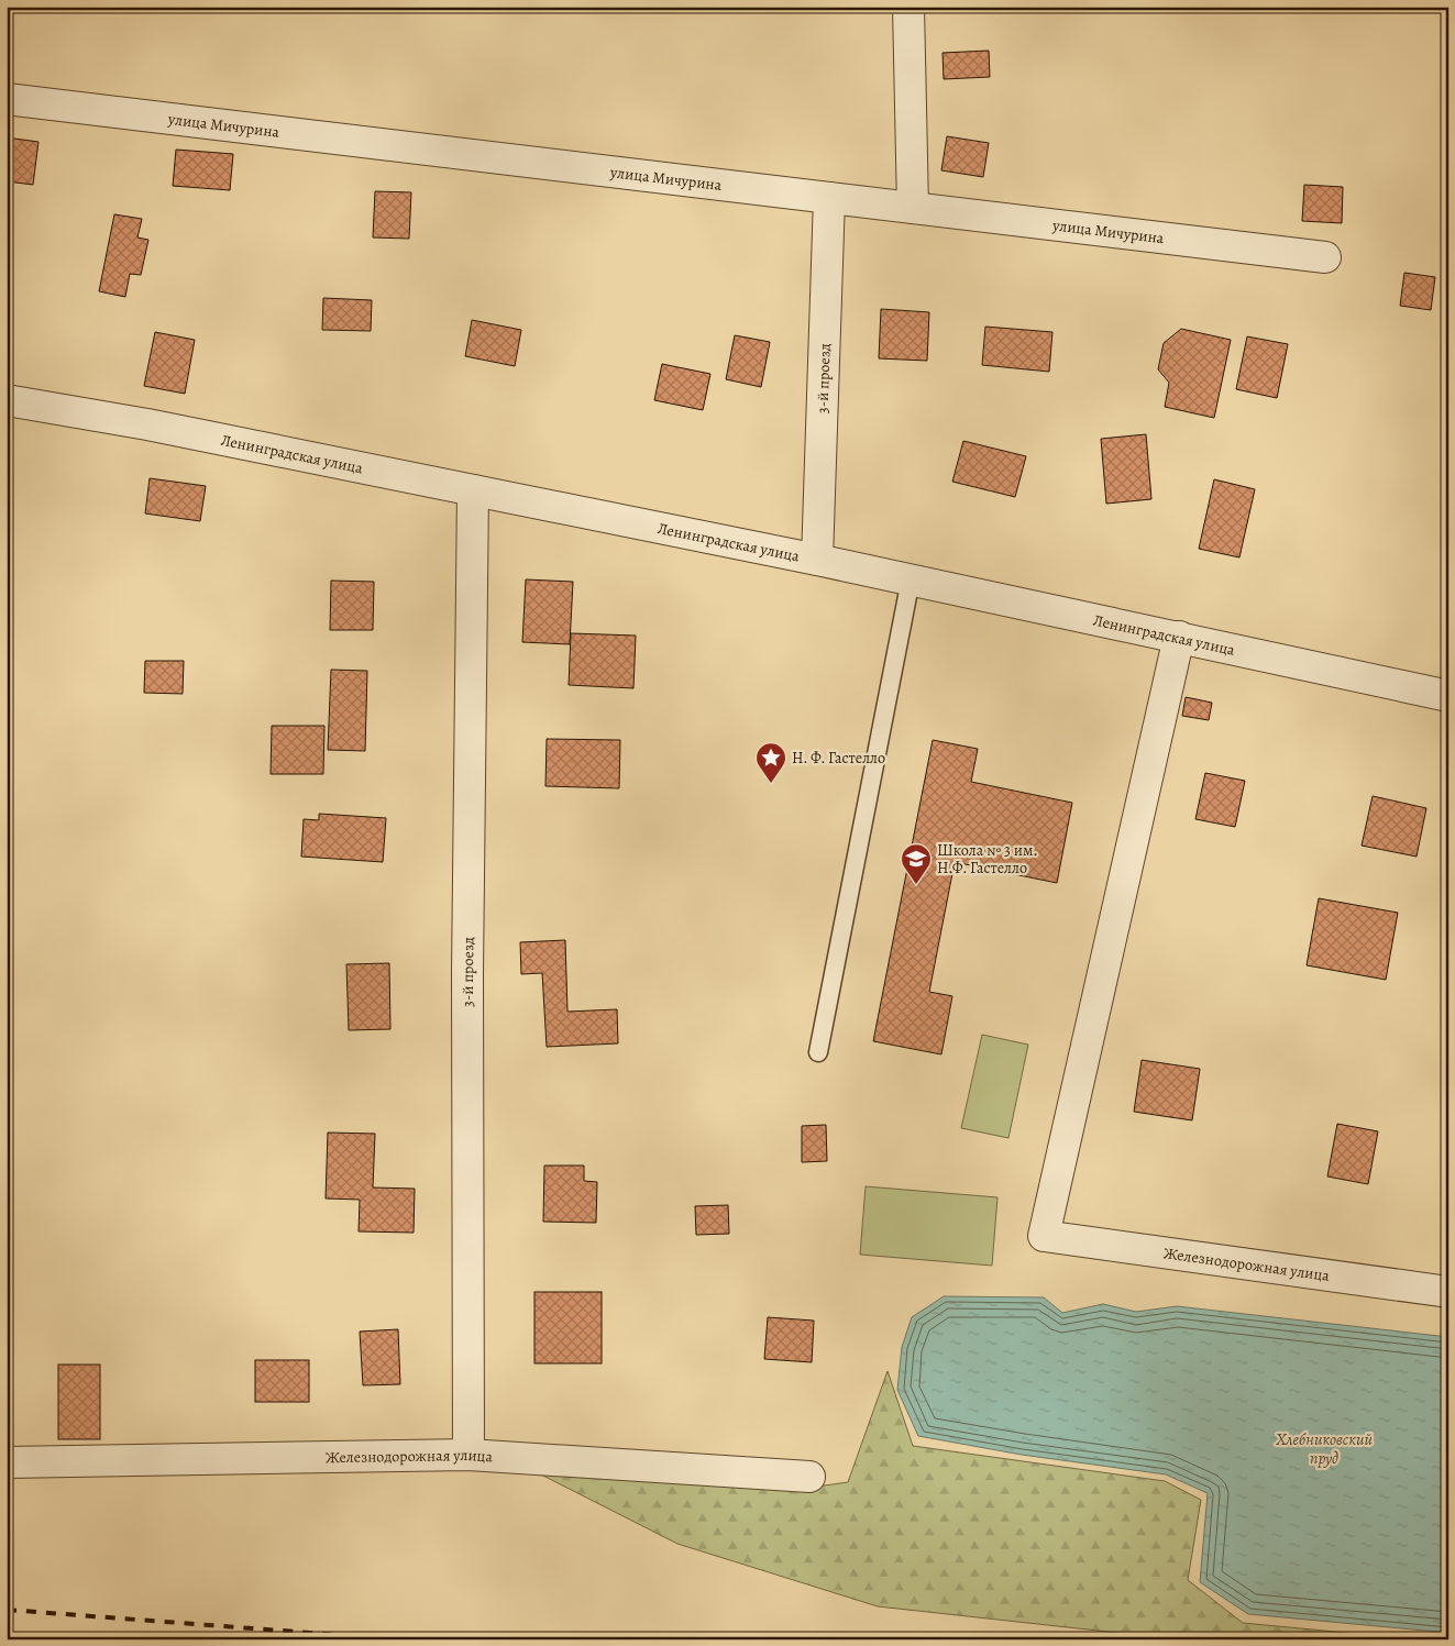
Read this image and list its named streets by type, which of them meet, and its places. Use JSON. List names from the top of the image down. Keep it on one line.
{"streets":{"street":["улица Мичурина","3-й проезд","Ленинградская улица","Железнодорожная улица"]},"crossings":[["улица Мичурина","3-й проезд"],["3-й проезд","Ленинградская улица"],["3-й проезд","Железнодорожная улица"],["Ленинградская улица","Железнодорожная улица"]],"water":["Хлебниковский пруд"],"places":{"place":["Н. Ф. Гастелло"],"school or university":["Школа № 3 им. Н.Ф. Гастелло"]}}
